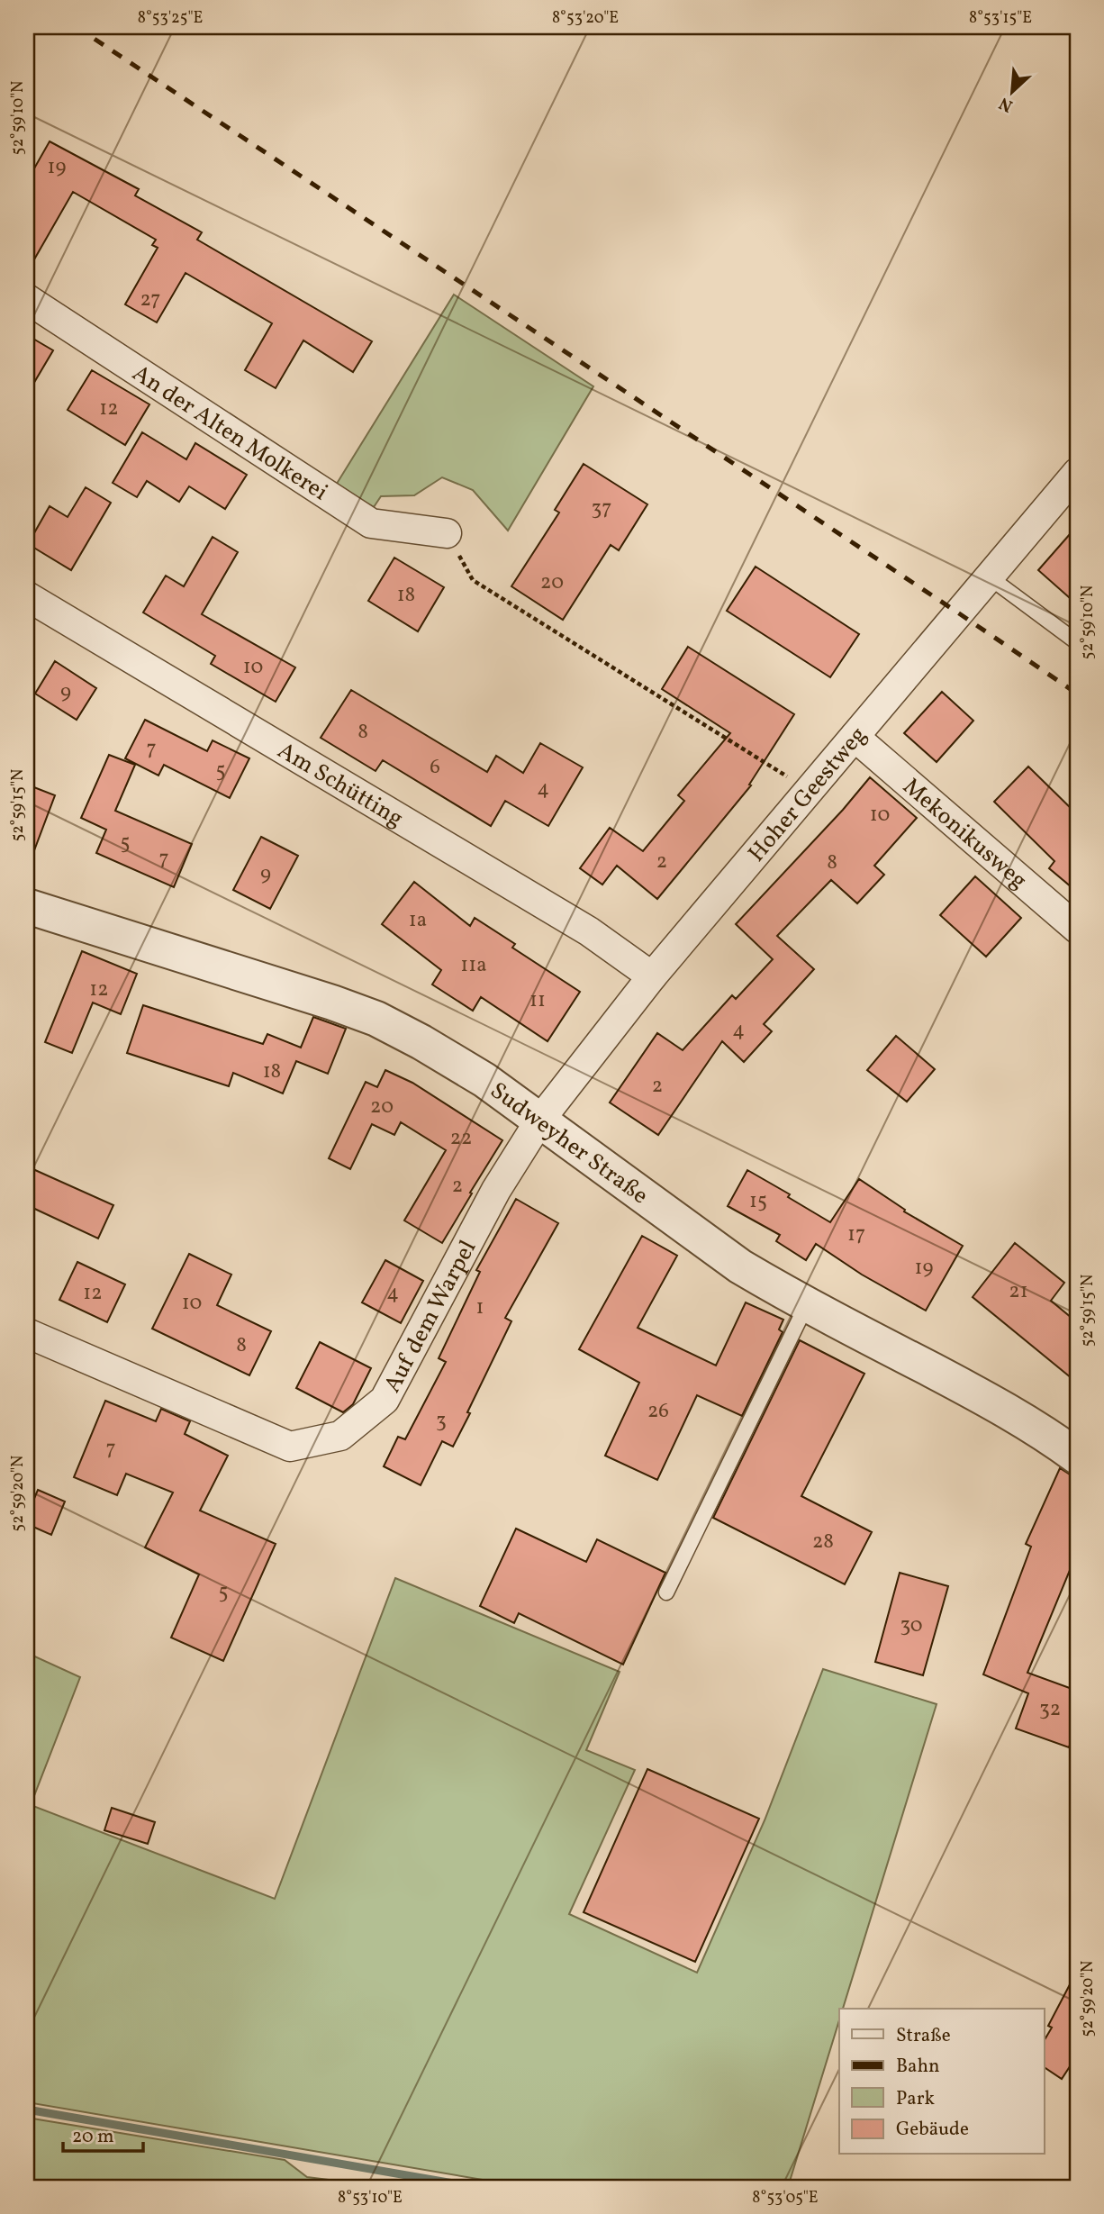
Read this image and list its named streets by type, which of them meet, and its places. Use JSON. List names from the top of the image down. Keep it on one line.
{"streets":{"street":["An der Alten Molkerei","Am Schütting","Hoher Geestweg","Mekonikusweg","Sudweyher Straße","Auf dem Warpel"]},"crossings":[["Am Schütting","Hoher Geestweg"],["Hoher Geestweg","Mekonikusweg"],["Hoher Geestweg","Sudweyher Straße"],["Hoher Geestweg","Auf dem Warpel"],["Sudweyher Straße","Auf dem Warpel"]],"house_numbers":["19","27","12","37","20","18","10","9","8","7","6","5","4","10","5","7","2","8","9","1a","11a","12","11","4","18","2","20","22","2","15","17","19","21","12","4","10","1","8","26","3","7","28","5","30","32"],"legend":["Straße","Bahn","Park","Gebäude"],"scale_bar":"20 m","north":"bottom left","coordinates":["8°53'25\"E","8°53'20\"E","8°53'15\"E","52°59'10\"N","52°59'15\"N","52°59'20\"N","8°53'10\"E","8°53'05\"E"]}
